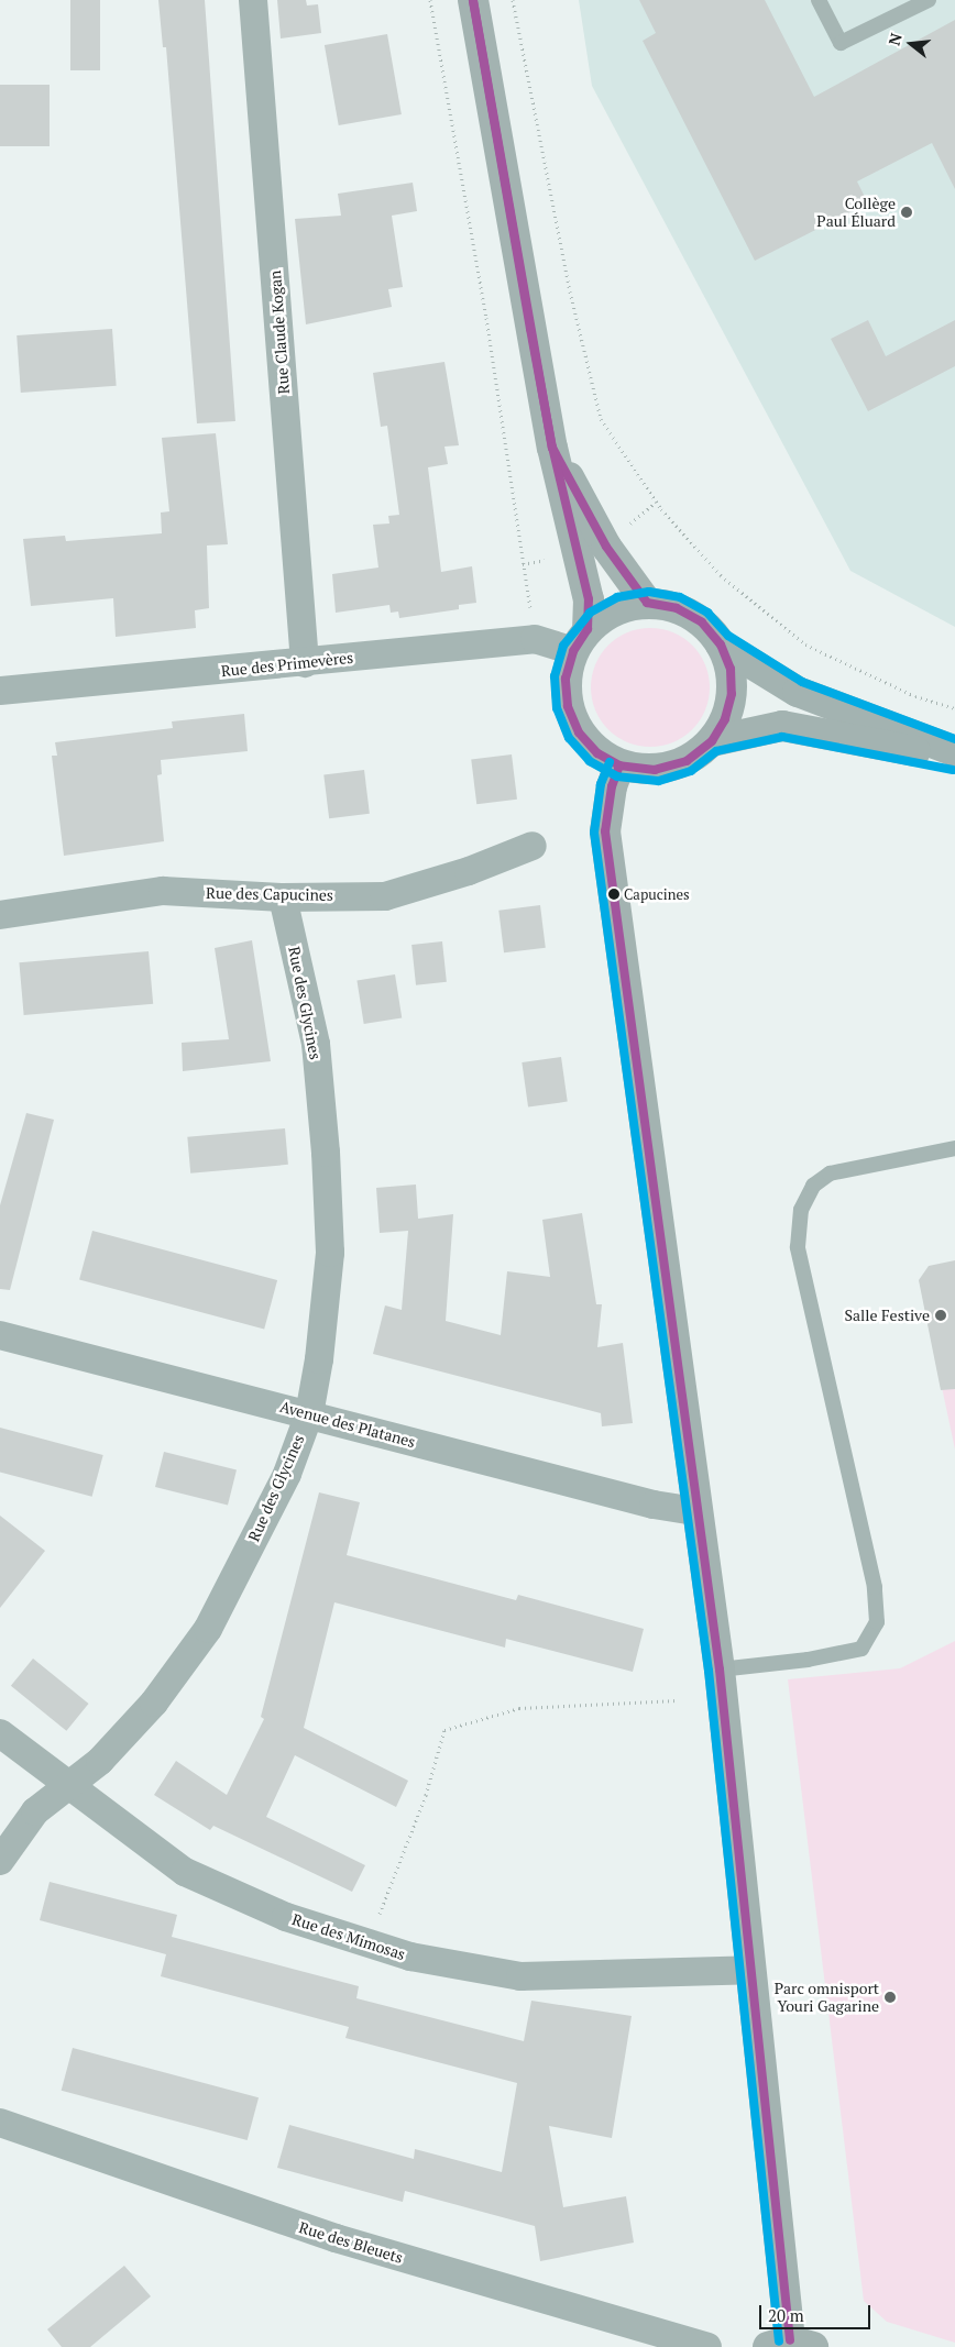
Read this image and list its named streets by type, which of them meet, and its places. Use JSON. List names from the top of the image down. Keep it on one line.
{"streets":{"street":["Rue Claude Kogan","Rue des Primevères","Rue des Capucines","Rue des Glycines","Avenue des Platanes","Rue des Mimosas","Rue des Bleuets"]},"crossings":[["Rue Claude Kogan","Rue des Primevères"],["Rue des Capucines","Rue des Glycines"],["Rue des Glycines","Avenue des Platanes"],["Rue des Glycines","Rue des Mimosas"]],"places":["Collège Paul Éluard","Capucines","Salle Festive","Parc omnisport Youri Gagarine"],"scale_bar":"20 m","north":"left"}
